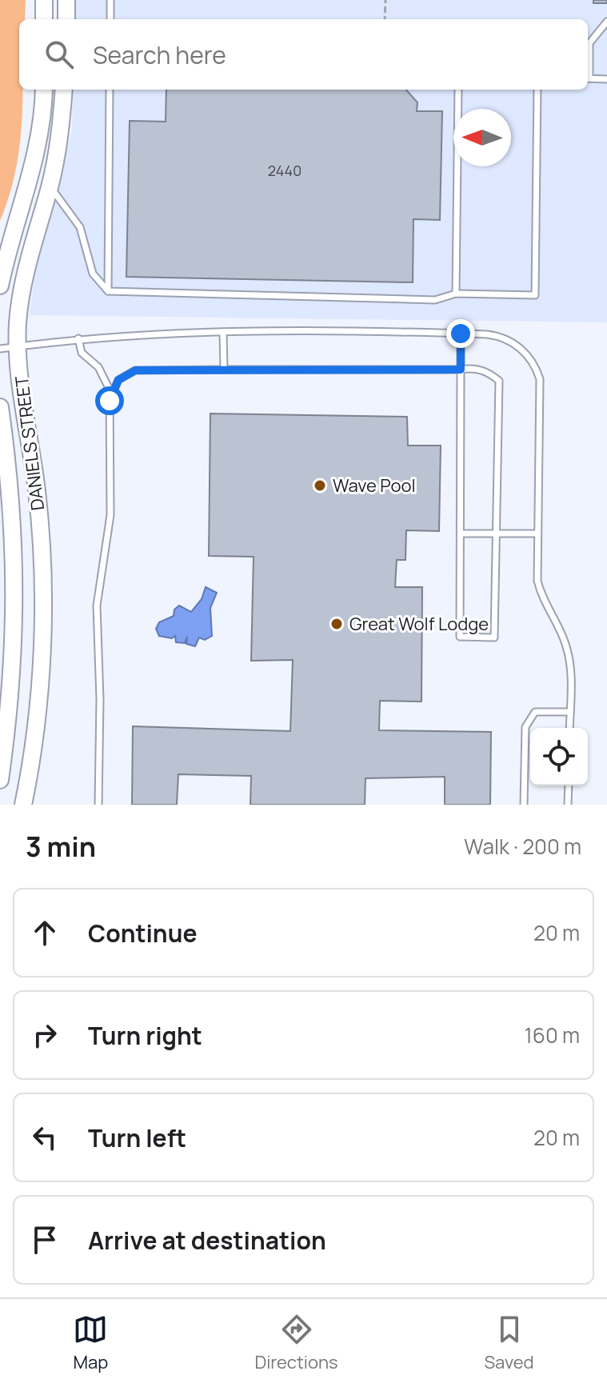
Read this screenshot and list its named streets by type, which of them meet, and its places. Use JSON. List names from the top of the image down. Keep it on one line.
{"streets":{"main road":["DANIELS STREET"]},"places":["Wave Pool","Great Wolf Lodge"],"house_numbers":["2440"],"north":"left","page":{"search":"Search here","heading":["3 min","Walk · 200 m"],"list":[["Continue","20 m"],["Turn right","160 m"],["Turn left","20 m"],"Arrive at destination"],"nav":["Map","Directions","Saved"]}}
